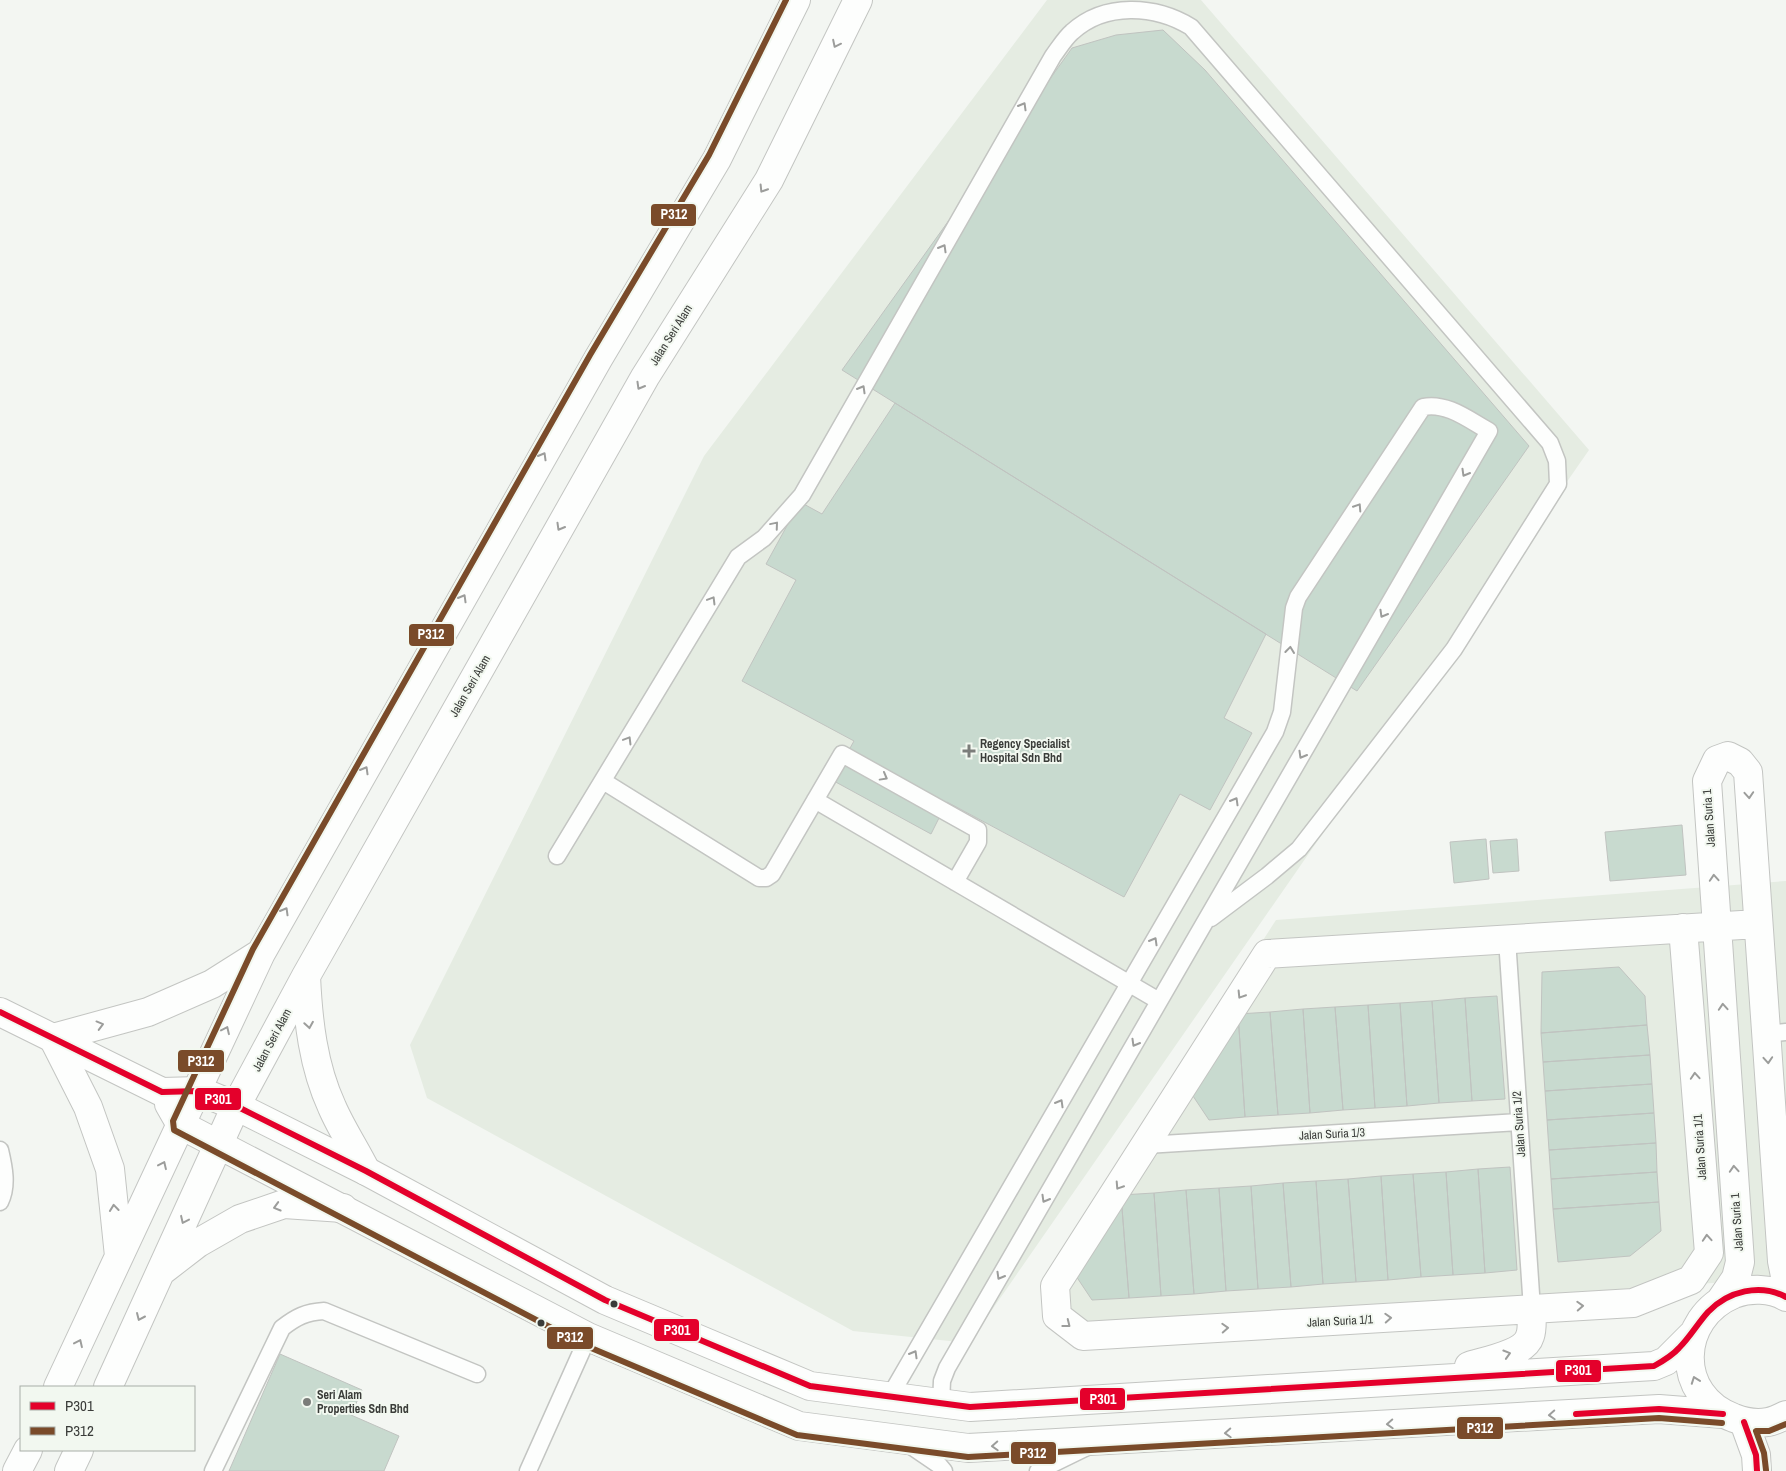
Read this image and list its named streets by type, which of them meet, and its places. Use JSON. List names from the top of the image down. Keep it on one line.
{"streets":{"street":["Jalan Seri Alam","Jalan Suria 1","Jalan Suria 1/1"],"lane":["Jalan Suria 1/2","Jalan Suria 1/3"]},"crossings":[["Jalan Suria 1/2","Jalan Suria 1/3"],["Jalan Suria 1/2","Jalan Suria 1/1"],["Jalan Suria 1/3","Jalan Suria 1/1"]],"places":{"health":["Regency Specialist Hospital Sdn Bhd"],"other":["Seri Alam Properties Sdn Bhd"]},"lines":["transit line P312","transit line P301"],"legend":["P301","P312"]}
